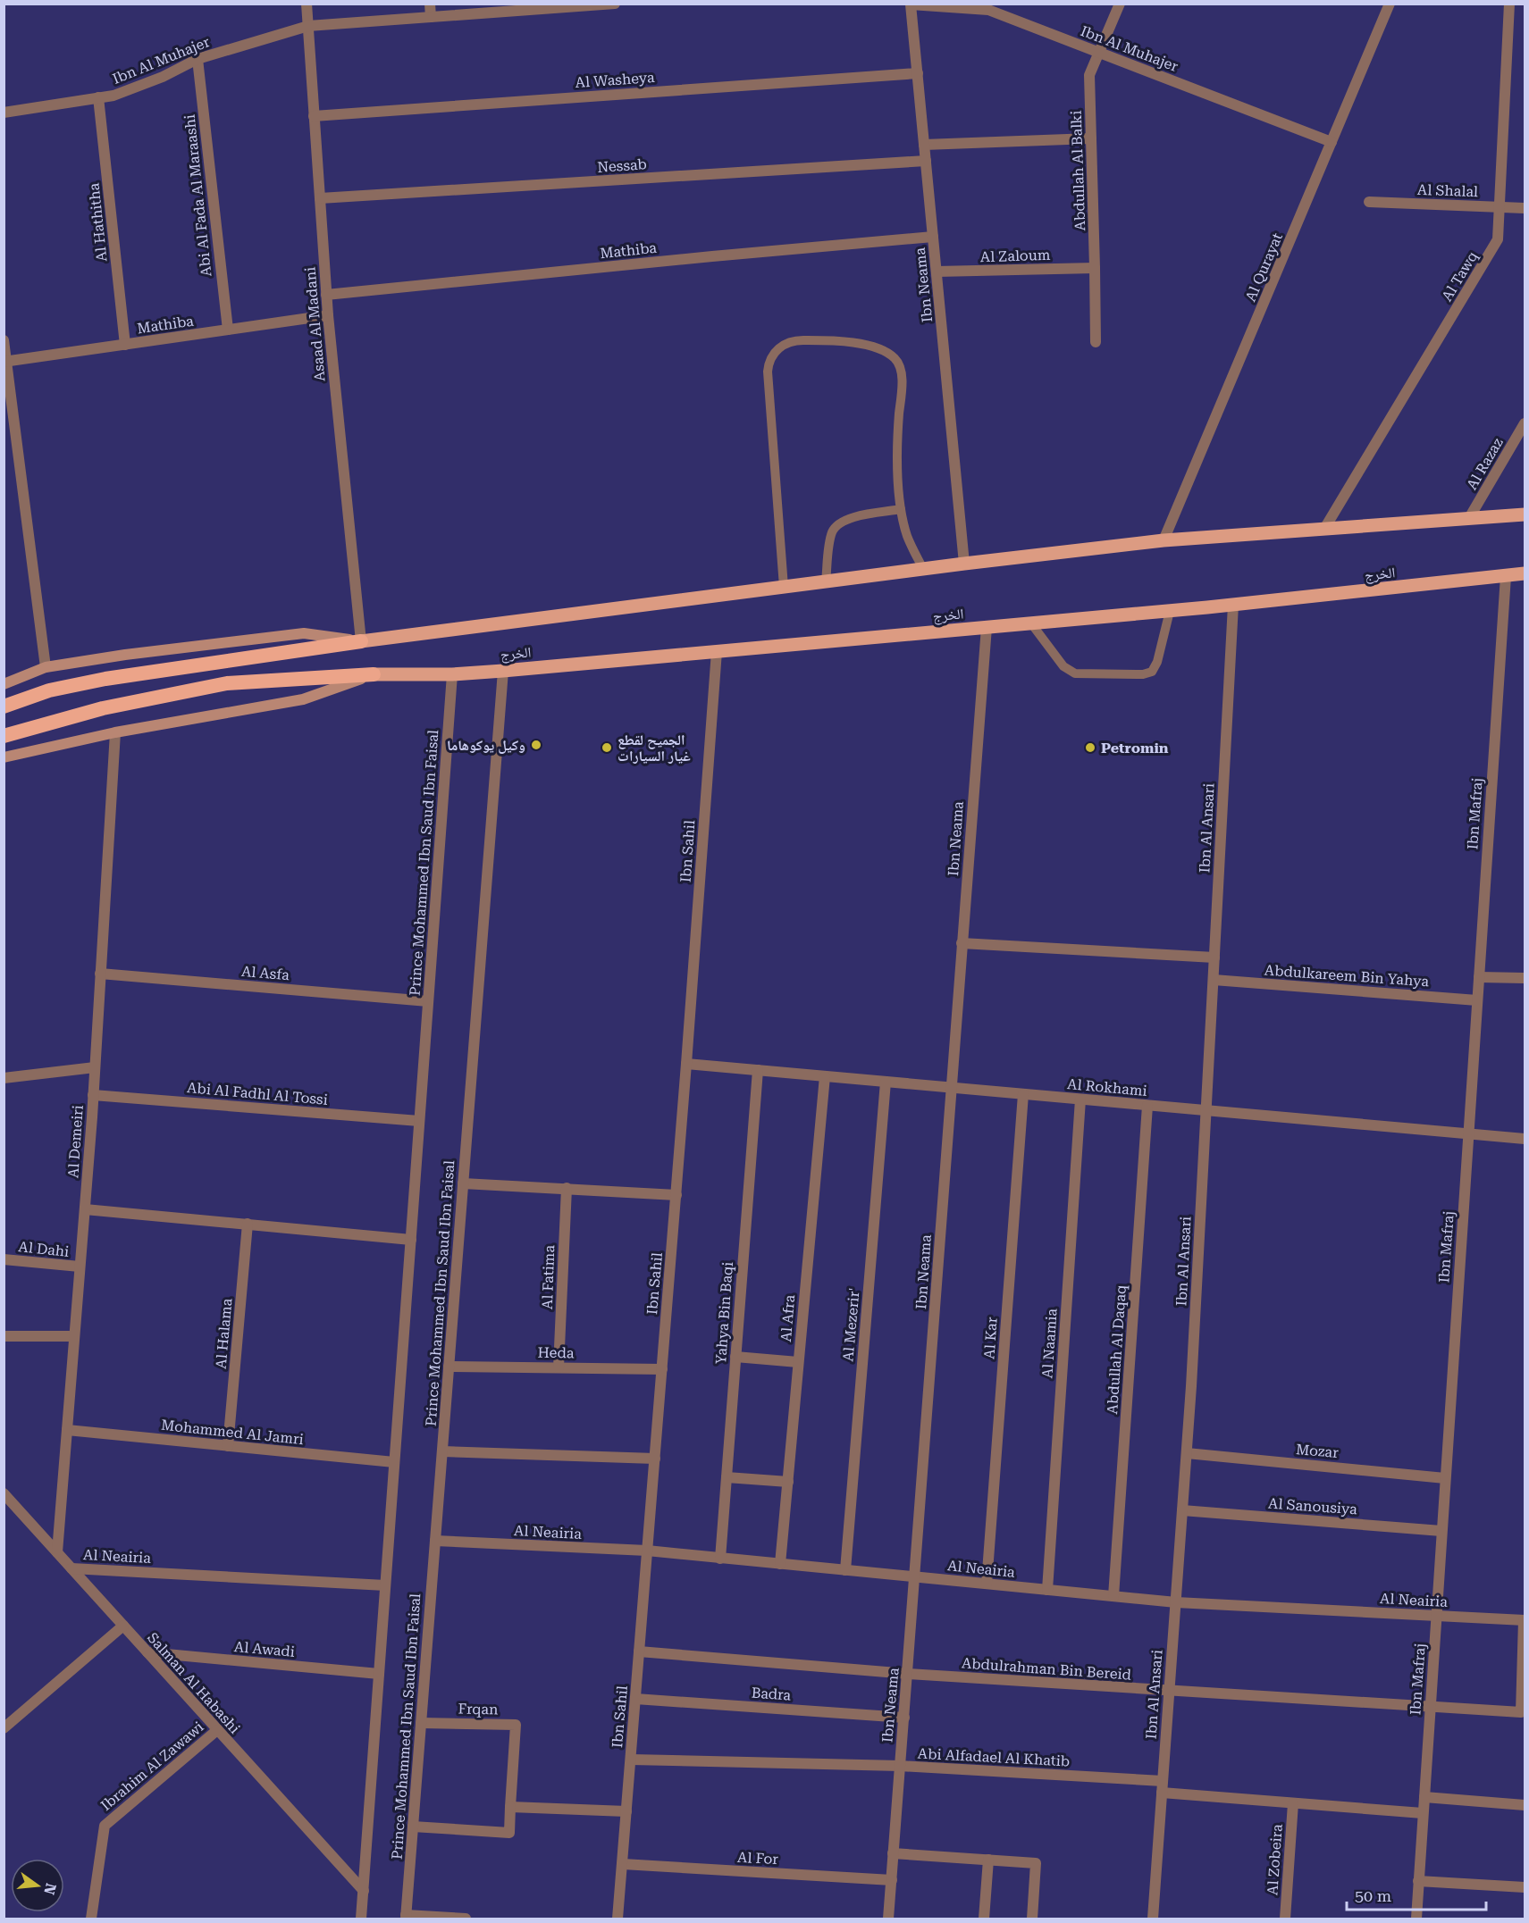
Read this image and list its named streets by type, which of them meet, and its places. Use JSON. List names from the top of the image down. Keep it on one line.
{"streets":{"main road":["الخرج"],"street":["Ibn Al Muhajer","Al Washeya","Nessab","Abdullah Al Balki","Al Shalal","Abi Al Fada Al Maraashi","Al Hathitha","Mathiba","Al Zaloum","Al Qurayat","Al Tawq","Ibn Neama","Asaad Al Madani","Al Razaz","Ibn Mafraj","Ibn Al Ansari","Ibn Sahil","Prince Mohammed Ibn Saud Ibn Faisal","Al Asfa","Abdulkareem Bin Yahya","Al Rokhami","Abi Al Fadhl Al Tossi","Al Demeiri","Al Dahi","Al Fatima","Yahya Bin Baqi","Al Afra","Al Mezerir'","Al Halama","Al Kar","Al Naamia","Abdullah Al Daqaq","Heda","Mohammed Al Jamri","Mozar","Al Sanousiya","Al Neairia","Al Awadi","Abdulrahman Bin Bereid","Salman Al Habashi","Badra","Frqan","Abi Alfadael Al Khatib","Ibrahim Al Zawawi","Al For","Al Zobeira"]},"crossings":[["Ibn Al Muhajer","Abdullah Al Balki"],["Ibn Al Muhajer","Abi Al Fada Al Maraashi"],["Ibn Al Muhajer","Al Hathitha"],["Ibn Al Muhajer","Al Qurayat"],["Ibn Al Muhajer","Ibn Neama"],["Ibn Al Muhajer","Asaad Al Madani"],["Al Washeya","Ibn Neama"],["Al Washeya","Asaad Al Madani"],["Nessab","Ibn Neama"],["Nessab","Asaad Al Madani"],["Abdullah Al Balki","Al Zaloum"],["Al Shalal","Al Tawq"],["Abi Al Fada Al Maraashi","Mathiba"],["Al Hathitha","Mathiba"],["Mathiba","Ibn Neama"],["Mathiba","Asaad Al Madani"],["Al Zaloum","Ibn Neama"],["Ibn Neama","الخرج"],["Ibn Neama","Al Rokhami"],["Ibn Neama","Al Neairia"],["Ibn Neama","Abdulrahman Bin Bereid"],["Ibn Neama","Badra"],["Ibn Neama","Abi Alfadael Al Khatib"],["Ibn Neama","Al For"],["الخرج","Ibn Mafraj"],["الخرج","Ibn Al Ansari"],["الخرج","Ibn Sahil"],["الخرج","Prince Mohammed Ibn Saud Ibn Faisal"],["Ibn Mafraj","Abdulkareem Bin Yahya"],["Ibn Mafraj","Al Rokhami"],["Ibn Mafraj","Mozar"],["Ibn Mafraj","Al Sanousiya"],["Ibn Mafraj","Al Neairia"],["Ibn Mafraj","Abdulrahman Bin Bereid"],["Ibn Al Ansari","Abdulkareem Bin Yahya"],["Ibn Al Ansari","Al Rokhami"],["Ibn Al Ansari","Mozar"],["Ibn Al Ansari","Al Sanousiya"],["Ibn Al Ansari","Al Neairia"],["Ibn Al Ansari","Abdulrahman Bin Bereid"],["Ibn Al Ansari","Abi Alfadael Al Khatib"],["Ibn Sahil","Al Rokhami"],["Ibn Sahil","Heda"],["Ibn Sahil","Al Neairia"],["Ibn Sahil","Abdulrahman Bin Bereid"],["Ibn Sahil","Badra"],["Ibn Sahil","Abi Alfadael Al Khatib"],["Ibn Sahil","Al For"],["Prince Mohammed Ibn Saud Ibn Faisal","Al Asfa"],["Prince Mohammed Ibn Saud Ibn Faisal","Abi Al Fadhl Al Tossi"],["Prince Mohammed Ibn Saud Ibn Faisal","Heda"],["Prince Mohammed Ibn Saud Ibn Faisal","Mohammed Al Jamri"],["Prince Mohammed Ibn Saud Ibn Faisal","Al Neairia"],["Prince Mohammed Ibn Saud Ibn Faisal","Al Awadi"],["Prince Mohammed Ibn Saud Ibn Faisal","Salman Al Habashi"],["Prince Mohammed Ibn Saud Ibn Faisal","Frqan"],["Al Asfa","Al Demeiri"],["Al Rokhami","Yahya Bin Baqi"],["Al Rokhami","Al Afra"],["Al Rokhami","Al Mezerir'"],["Al Rokhami","Al Kar"],["Al Rokhami","Al Naamia"],["Al Rokhami","Abdullah Al Daqaq"],["Abi Al Fadhl Al Tossi","Al Demeiri"],["Al Demeiri","Al Dahi"],["Al Demeiri","Mohammed Al Jamri"],["Al Demeiri","Salman Al Habashi"],["Al Fatima","Heda"],["Yahya Bin Baqi","Al Neairia"],["Al Afra","Al Neairia"],["Al Mezerir'","Al Neairia"],["Al Halama","Mohammed Al Jamri"],["Al Kar","Al Neairia"],["Al Naamia","Al Neairia"],["Abdullah Al Daqaq","Al Neairia"],["Al Neairia","Abdulrahman Bin Bereid"],["Al Neairia","Salman Al Habashi"],["Al Awadi","Salman Al Habashi"],["Salman Al Habashi","Ibrahim Al Zawawi"]],"places":["وكيل يوكوهاما","الجميح لقطع غيار السيارات","Petromin"],"scale_bar":"50 m","north":"right"}
